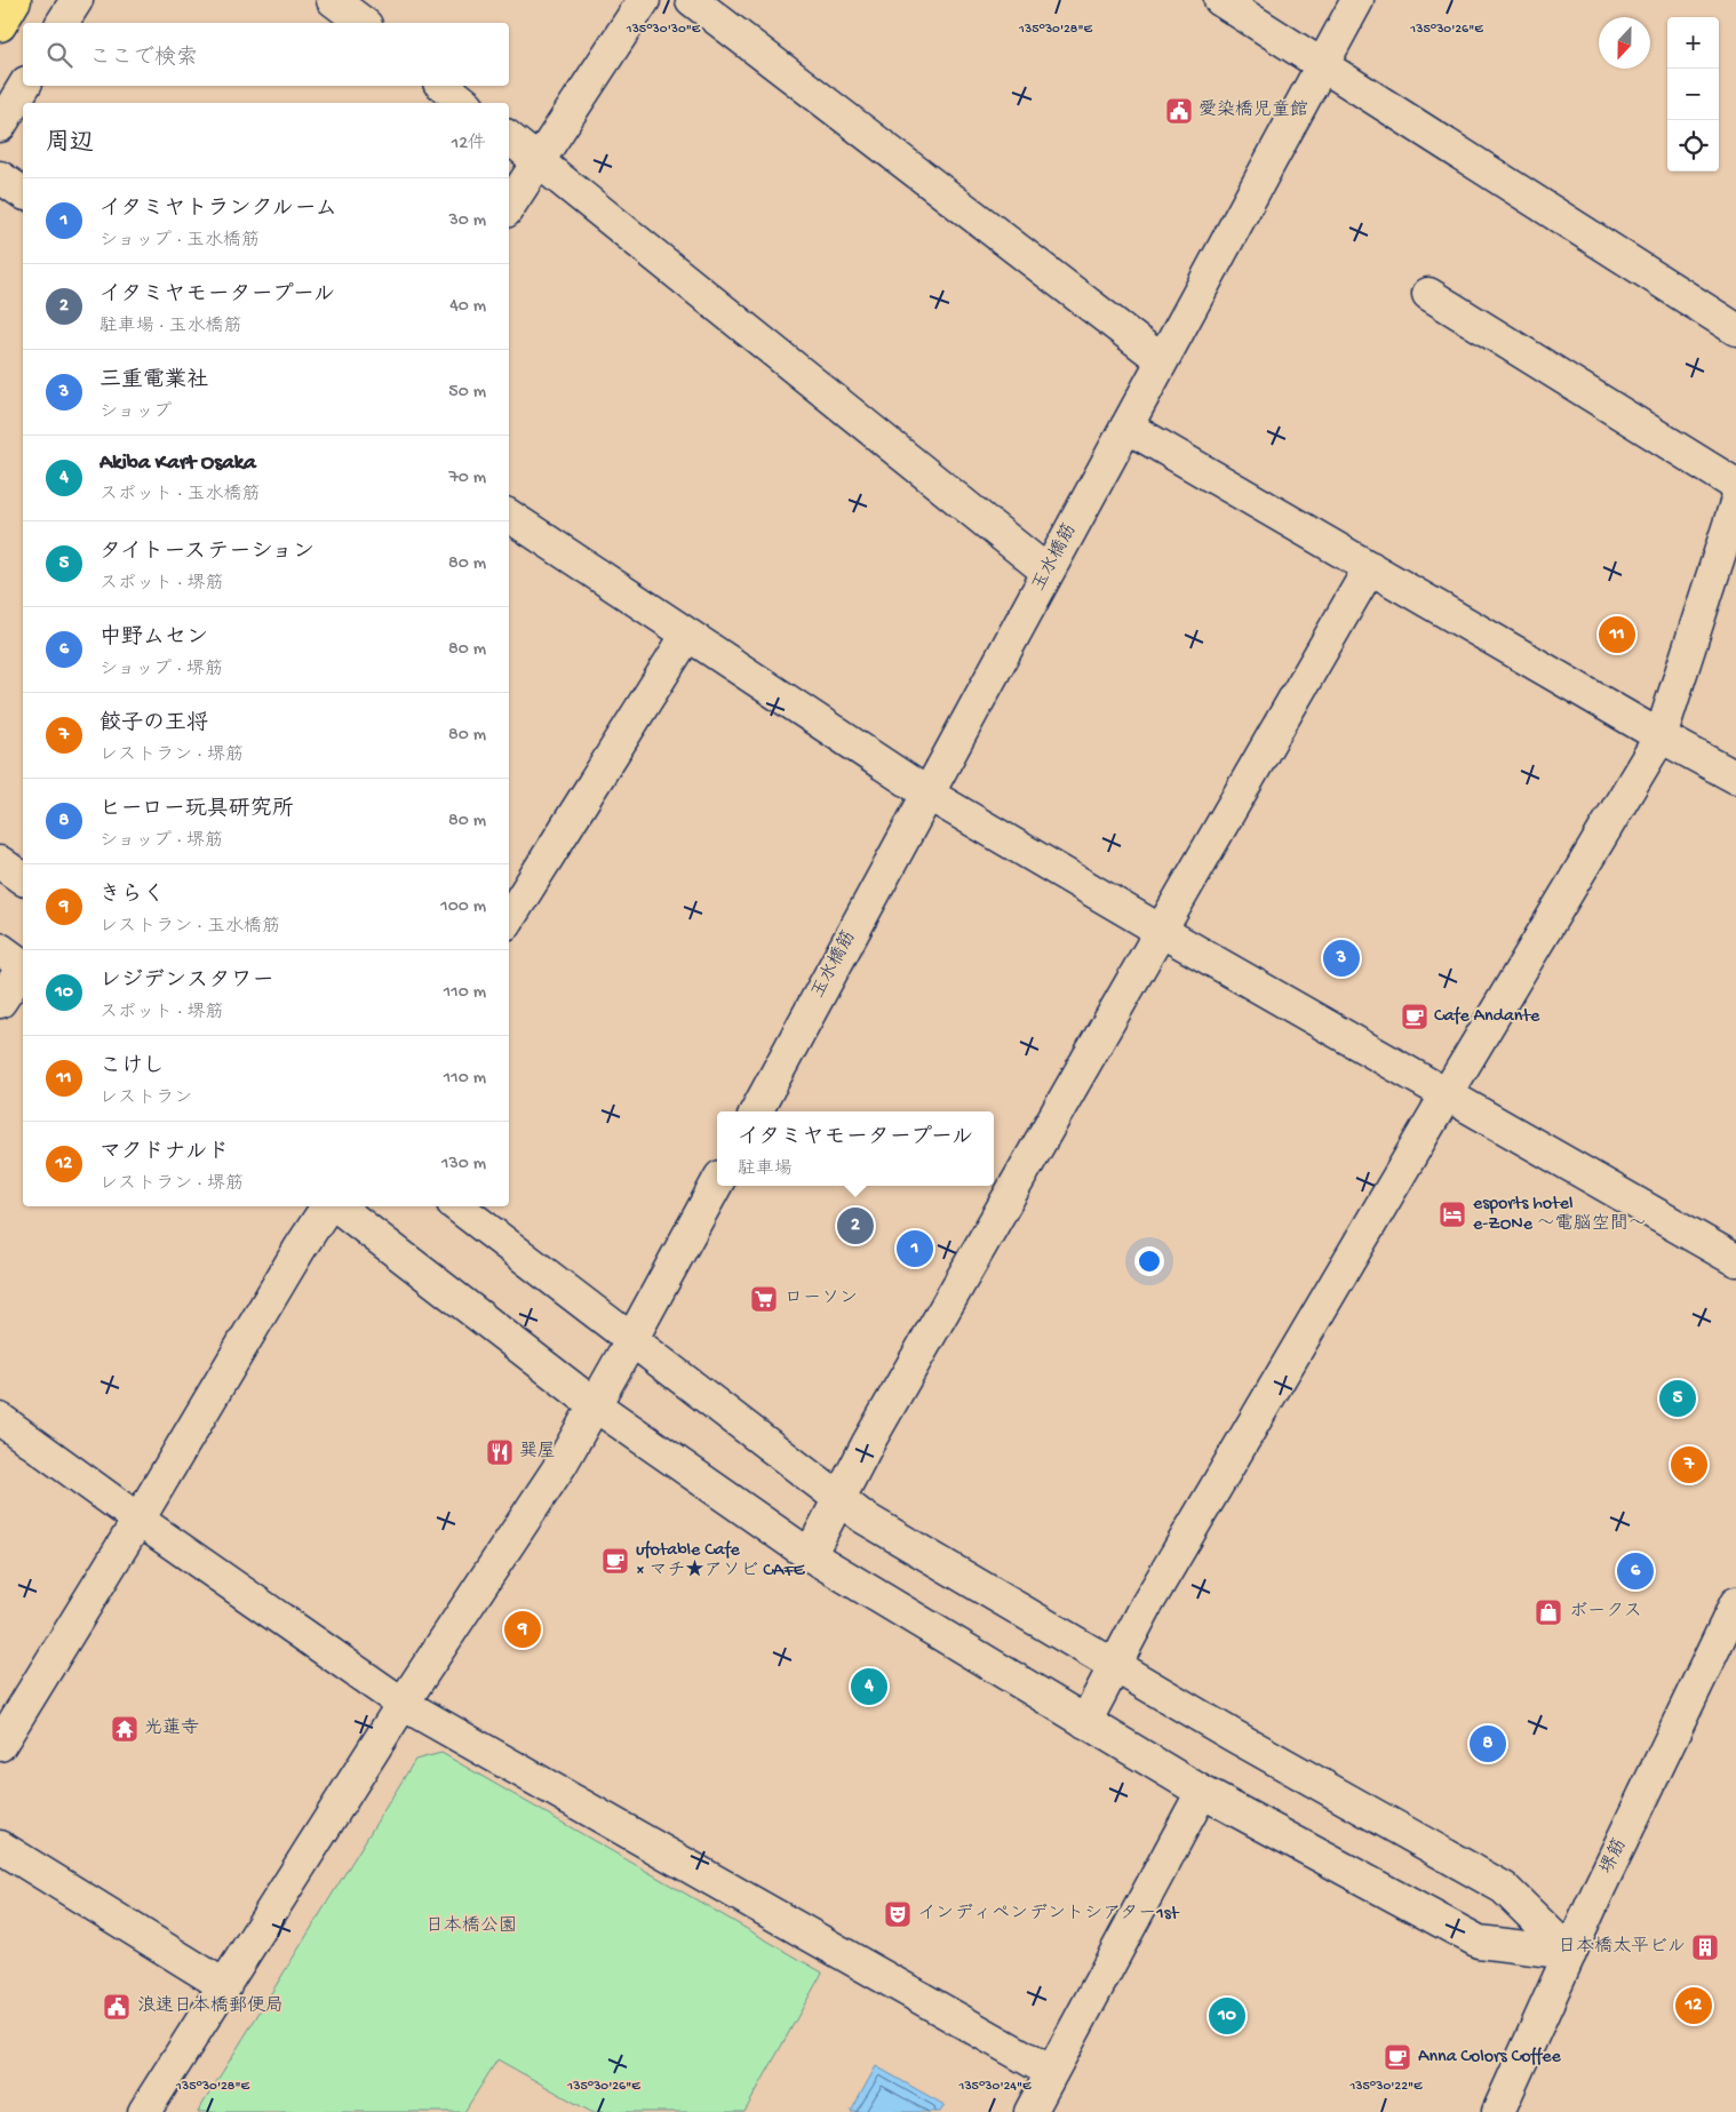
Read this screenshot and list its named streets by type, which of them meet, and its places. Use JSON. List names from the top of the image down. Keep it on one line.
{"streets":{"street":["玉水橋筋","堺筋"]},"parks":["日本橋公園"],"places":{"public building":["愛染橋児童館","浪速日本橋郵便局"],"cafe":["Cafe Andante","ufotable Cafe × マチ★アソビ CAFE","Anna Colors Coffee"],"hotel":["esports hotel e-ZONe ～電脳空間～"],"supermarket":["ローソン"],"restaurant":["巽屋"],"shop":["ボークス"],"temple":["光蓮寺"],"theatre":["インディペンデントシアター1st"],"building":["日本橋太平ビル"]},"north":"bottom","page":{"map_buttons":["+","−"],"search":"ここで検索","heading":["周辺","12件"],"list":[{"mark":"1","name":"イタミヤトランクルーム","note":"ショップ · 玉水橋筋","value":"30 m"},{"mark":"2","name":"イタミヤモータープール","note":"駐車場 · 玉水橋筋","value":"40 m"},{"mark":"3","name":"三重電業社","note":"ショップ","value":"50 m"},{"mark":"4","name":"Akiba Kart Osaka","note":"スポット · 玉水橋筋","value":"70 m"},{"mark":"5","name":"タイトーステーション","note":"スポット · 堺筋","value":"80 m"},{"mark":"6","name":"中野ムセン","note":"ショップ · 堺筋","value":"80 m"},{"mark":"7","name":"餃子の王将","note":"レストラン · 堺筋","value":"80 m"},{"mark":"8","name":"ヒーロー玩具研究所","note":"ショップ · 堺筋","value":"80 m"},{"mark":"9","name":"きらく","note":"レストラン · 玉水橋筋","value":"100 m"},{"mark":"10","name":"レジデンスタワー","note":"スポット · 堺筋","value":"110 m"},{"mark":"11","name":"こけし","note":"レストラン","value":"110 m"},{"mark":"12","name":"マクドナルド","note":"レストラン · 堺筋","value":"130 m"}],"pins":["11","3","2","1","5","7","6","9","4","8","12","10"],"popup":["イタミヤモータープール","駐車場"]},"coordinates":["135°30'30\"E","135°30'28\"E","135°30'26\"E","135°30'24\"E","135°30'22\"E"]}
